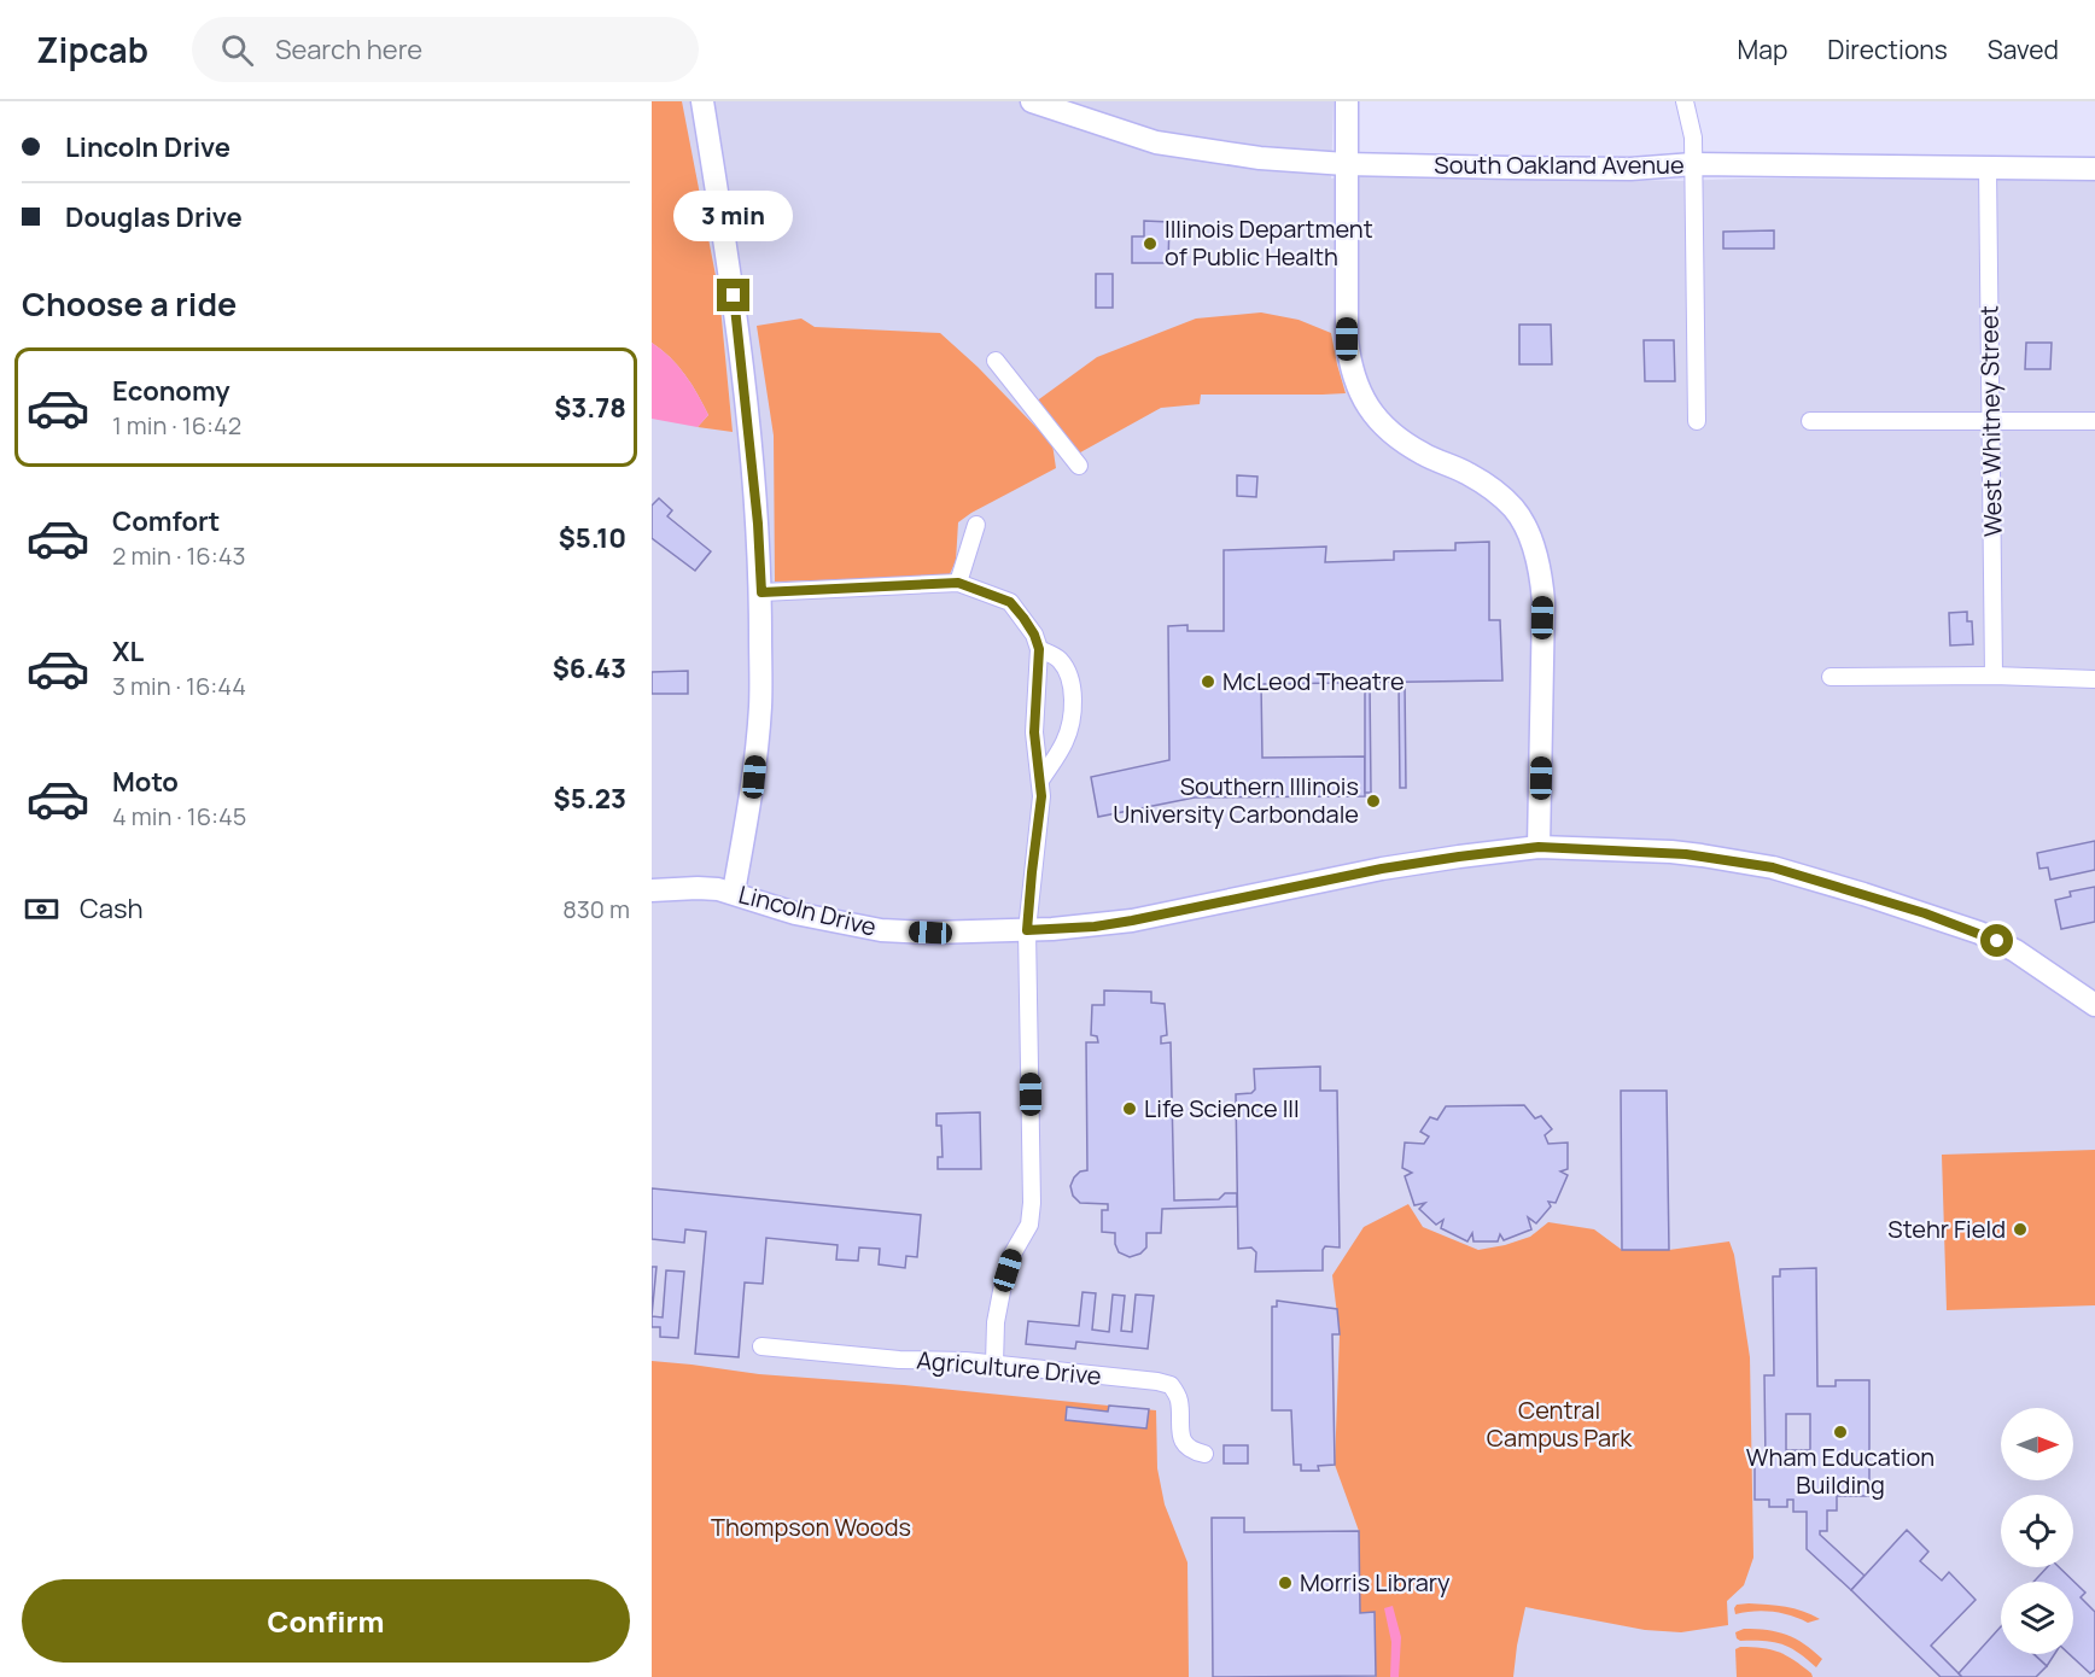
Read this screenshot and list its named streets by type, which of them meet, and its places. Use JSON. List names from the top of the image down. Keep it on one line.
{"streets":{"street":["South Oakland Avenue","West Whitney Street","Lincoln Drive","Agriculture Drive"]},"crossings":[["South Oakland Avenue","West Whitney Street"]],"parks":["Central Campus Park","Thompson Woods"],"places":["Illinois Department of Public Health","McLeod Theatre","Southern Illinois University Carbondale","Life Science III","Stehr Field","Wham Education Building","Morris Library"],"north":"right","page":{"header":"Zipcab","search":"Search here","nav":["Map","Directions","Saved"],"banner":["Lincoln Drive","Douglas Drive"],"bubble":"3 min","heading":"Choose a ride","list":[{"name":"Economy","note":"1 min · 16:42","value":"$3.78"},{"name":"Comfort","note":"2 min · 16:43","value":"$5.10"},{"name":"XL","note":"3 min · 16:44","value":"$6.43"},{"name":"Moto","note":"4 min · 16:45","value":"$5.23"}],"pay":["Cash","830 m"],"buttons":"Confirm"}}
